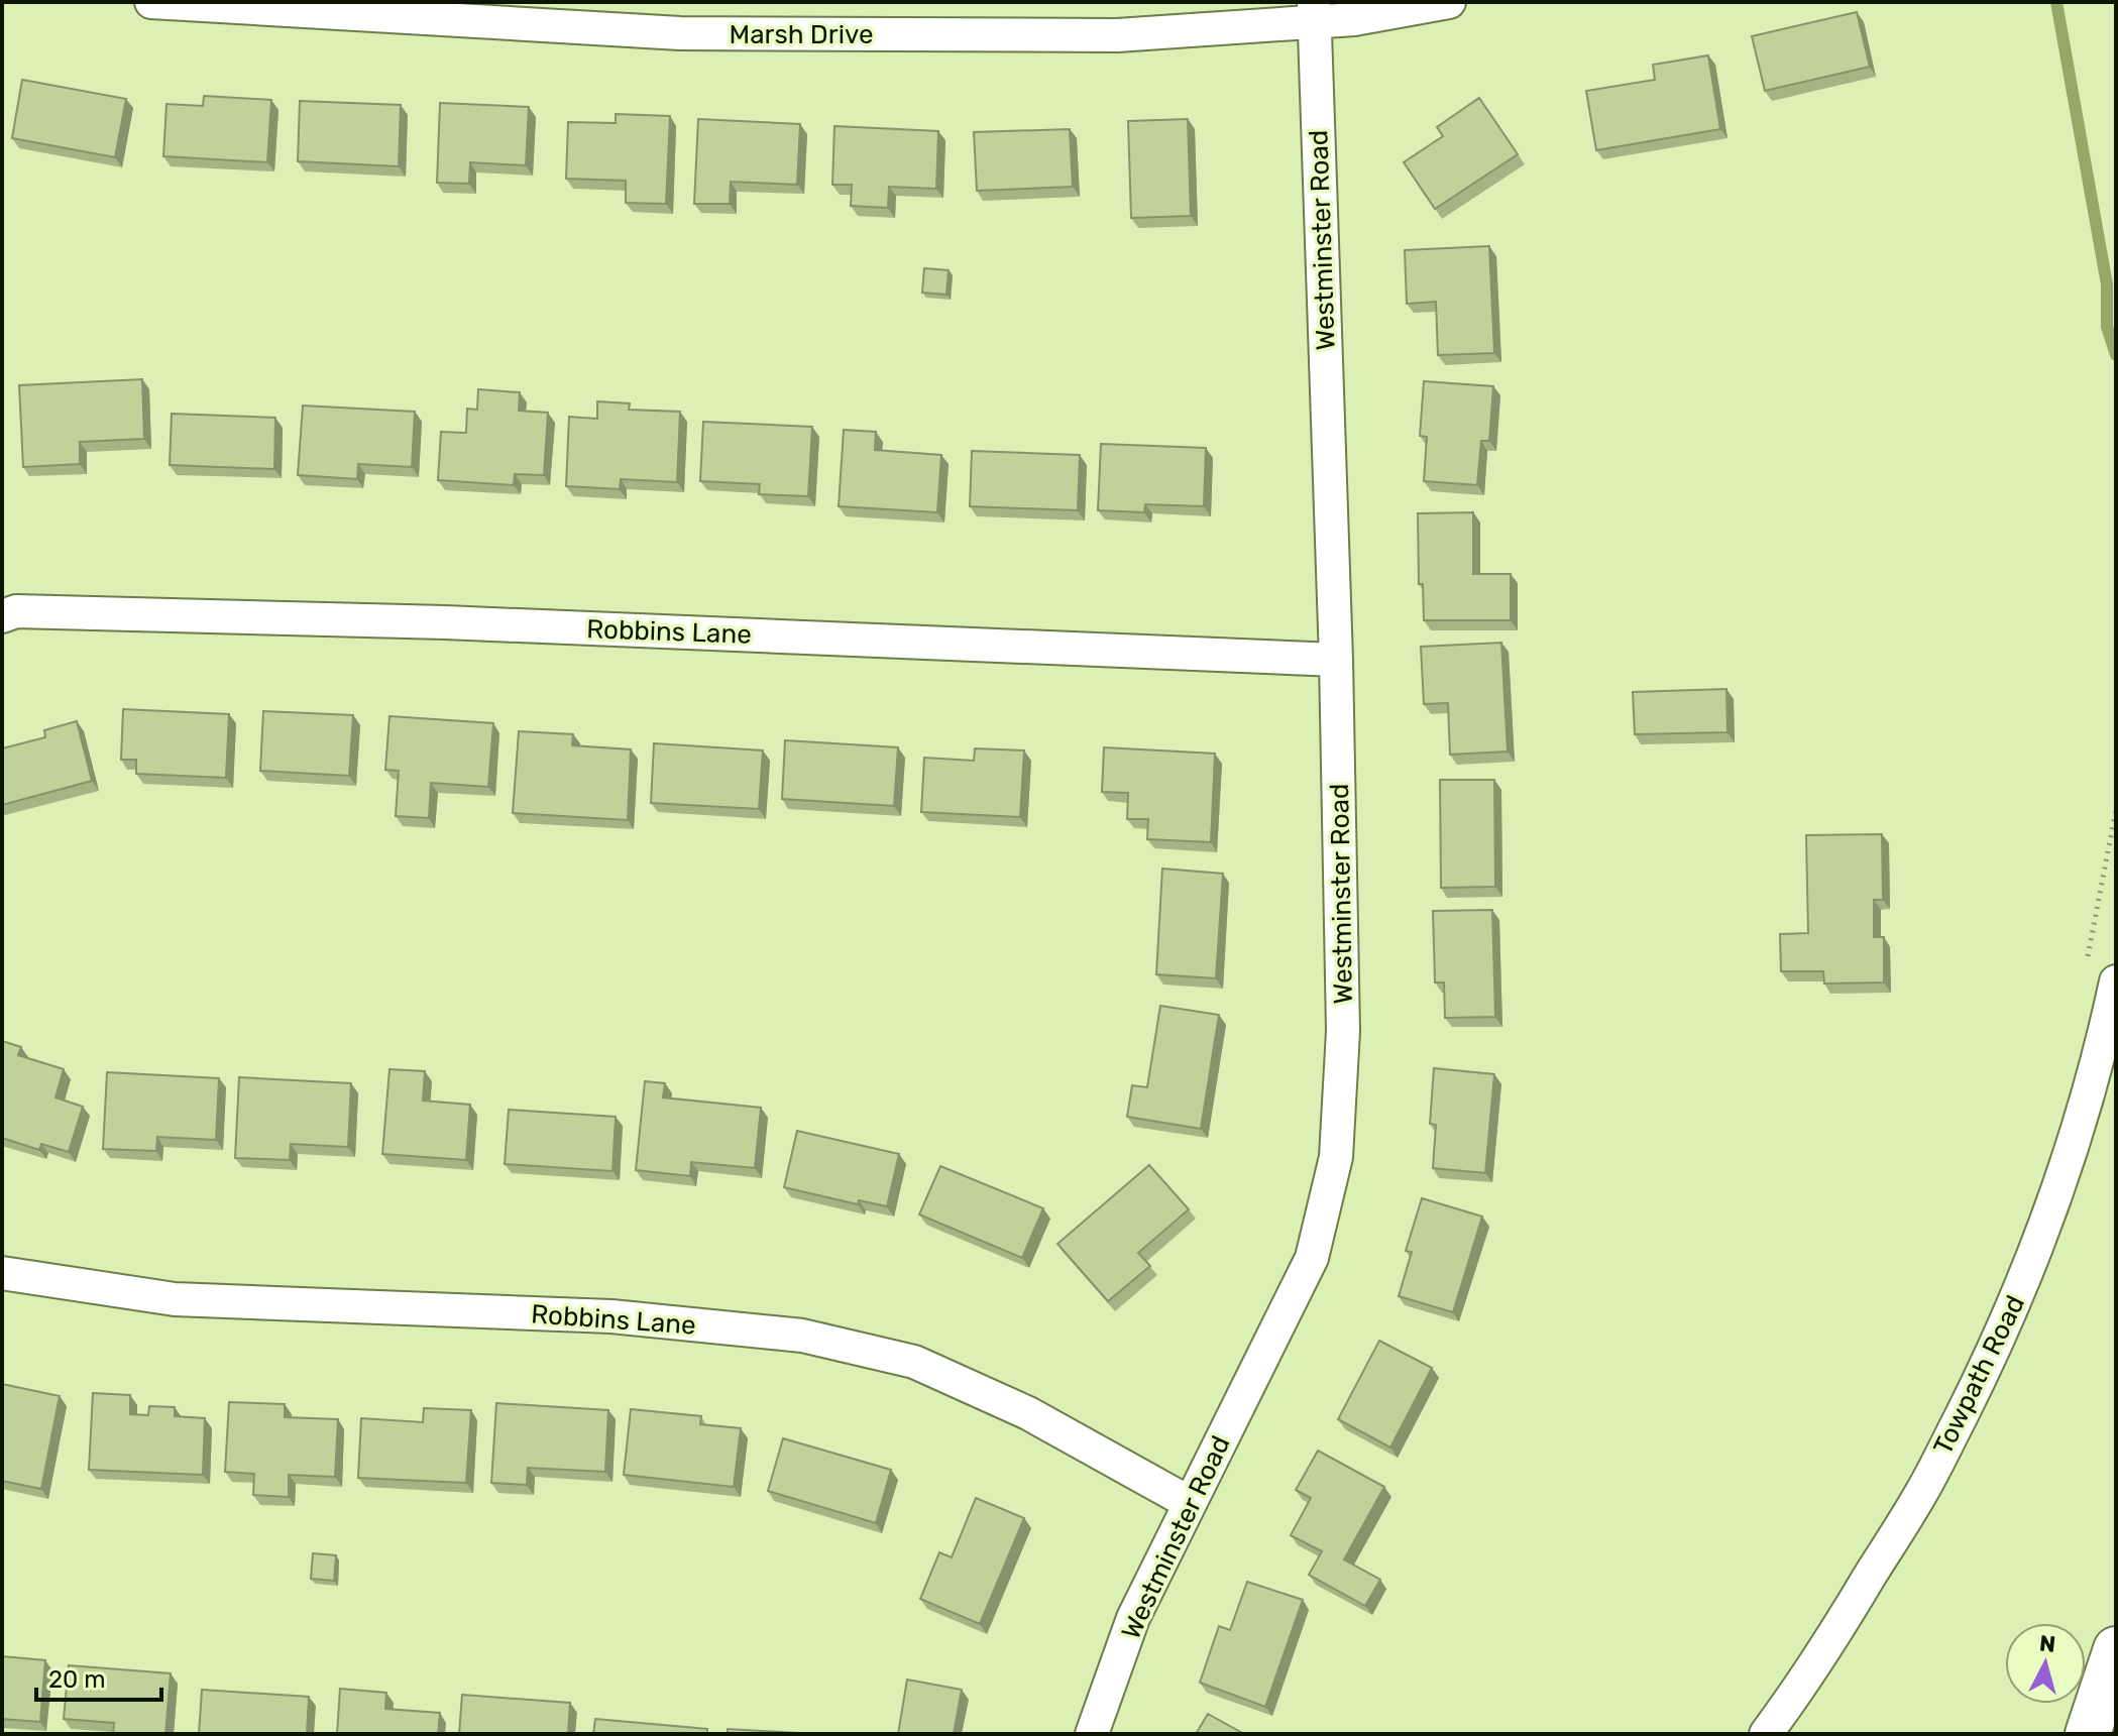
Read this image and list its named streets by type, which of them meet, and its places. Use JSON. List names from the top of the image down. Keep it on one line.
{"streets":{"street":["Marsh Drive","Westminster Road","Robbins Lane","Towpath Road"]},"crossings":[["Marsh Drive","Westminster Road"],["Westminster Road","Robbins Lane"]],"scale_bar":"20 m","north":"top"}
